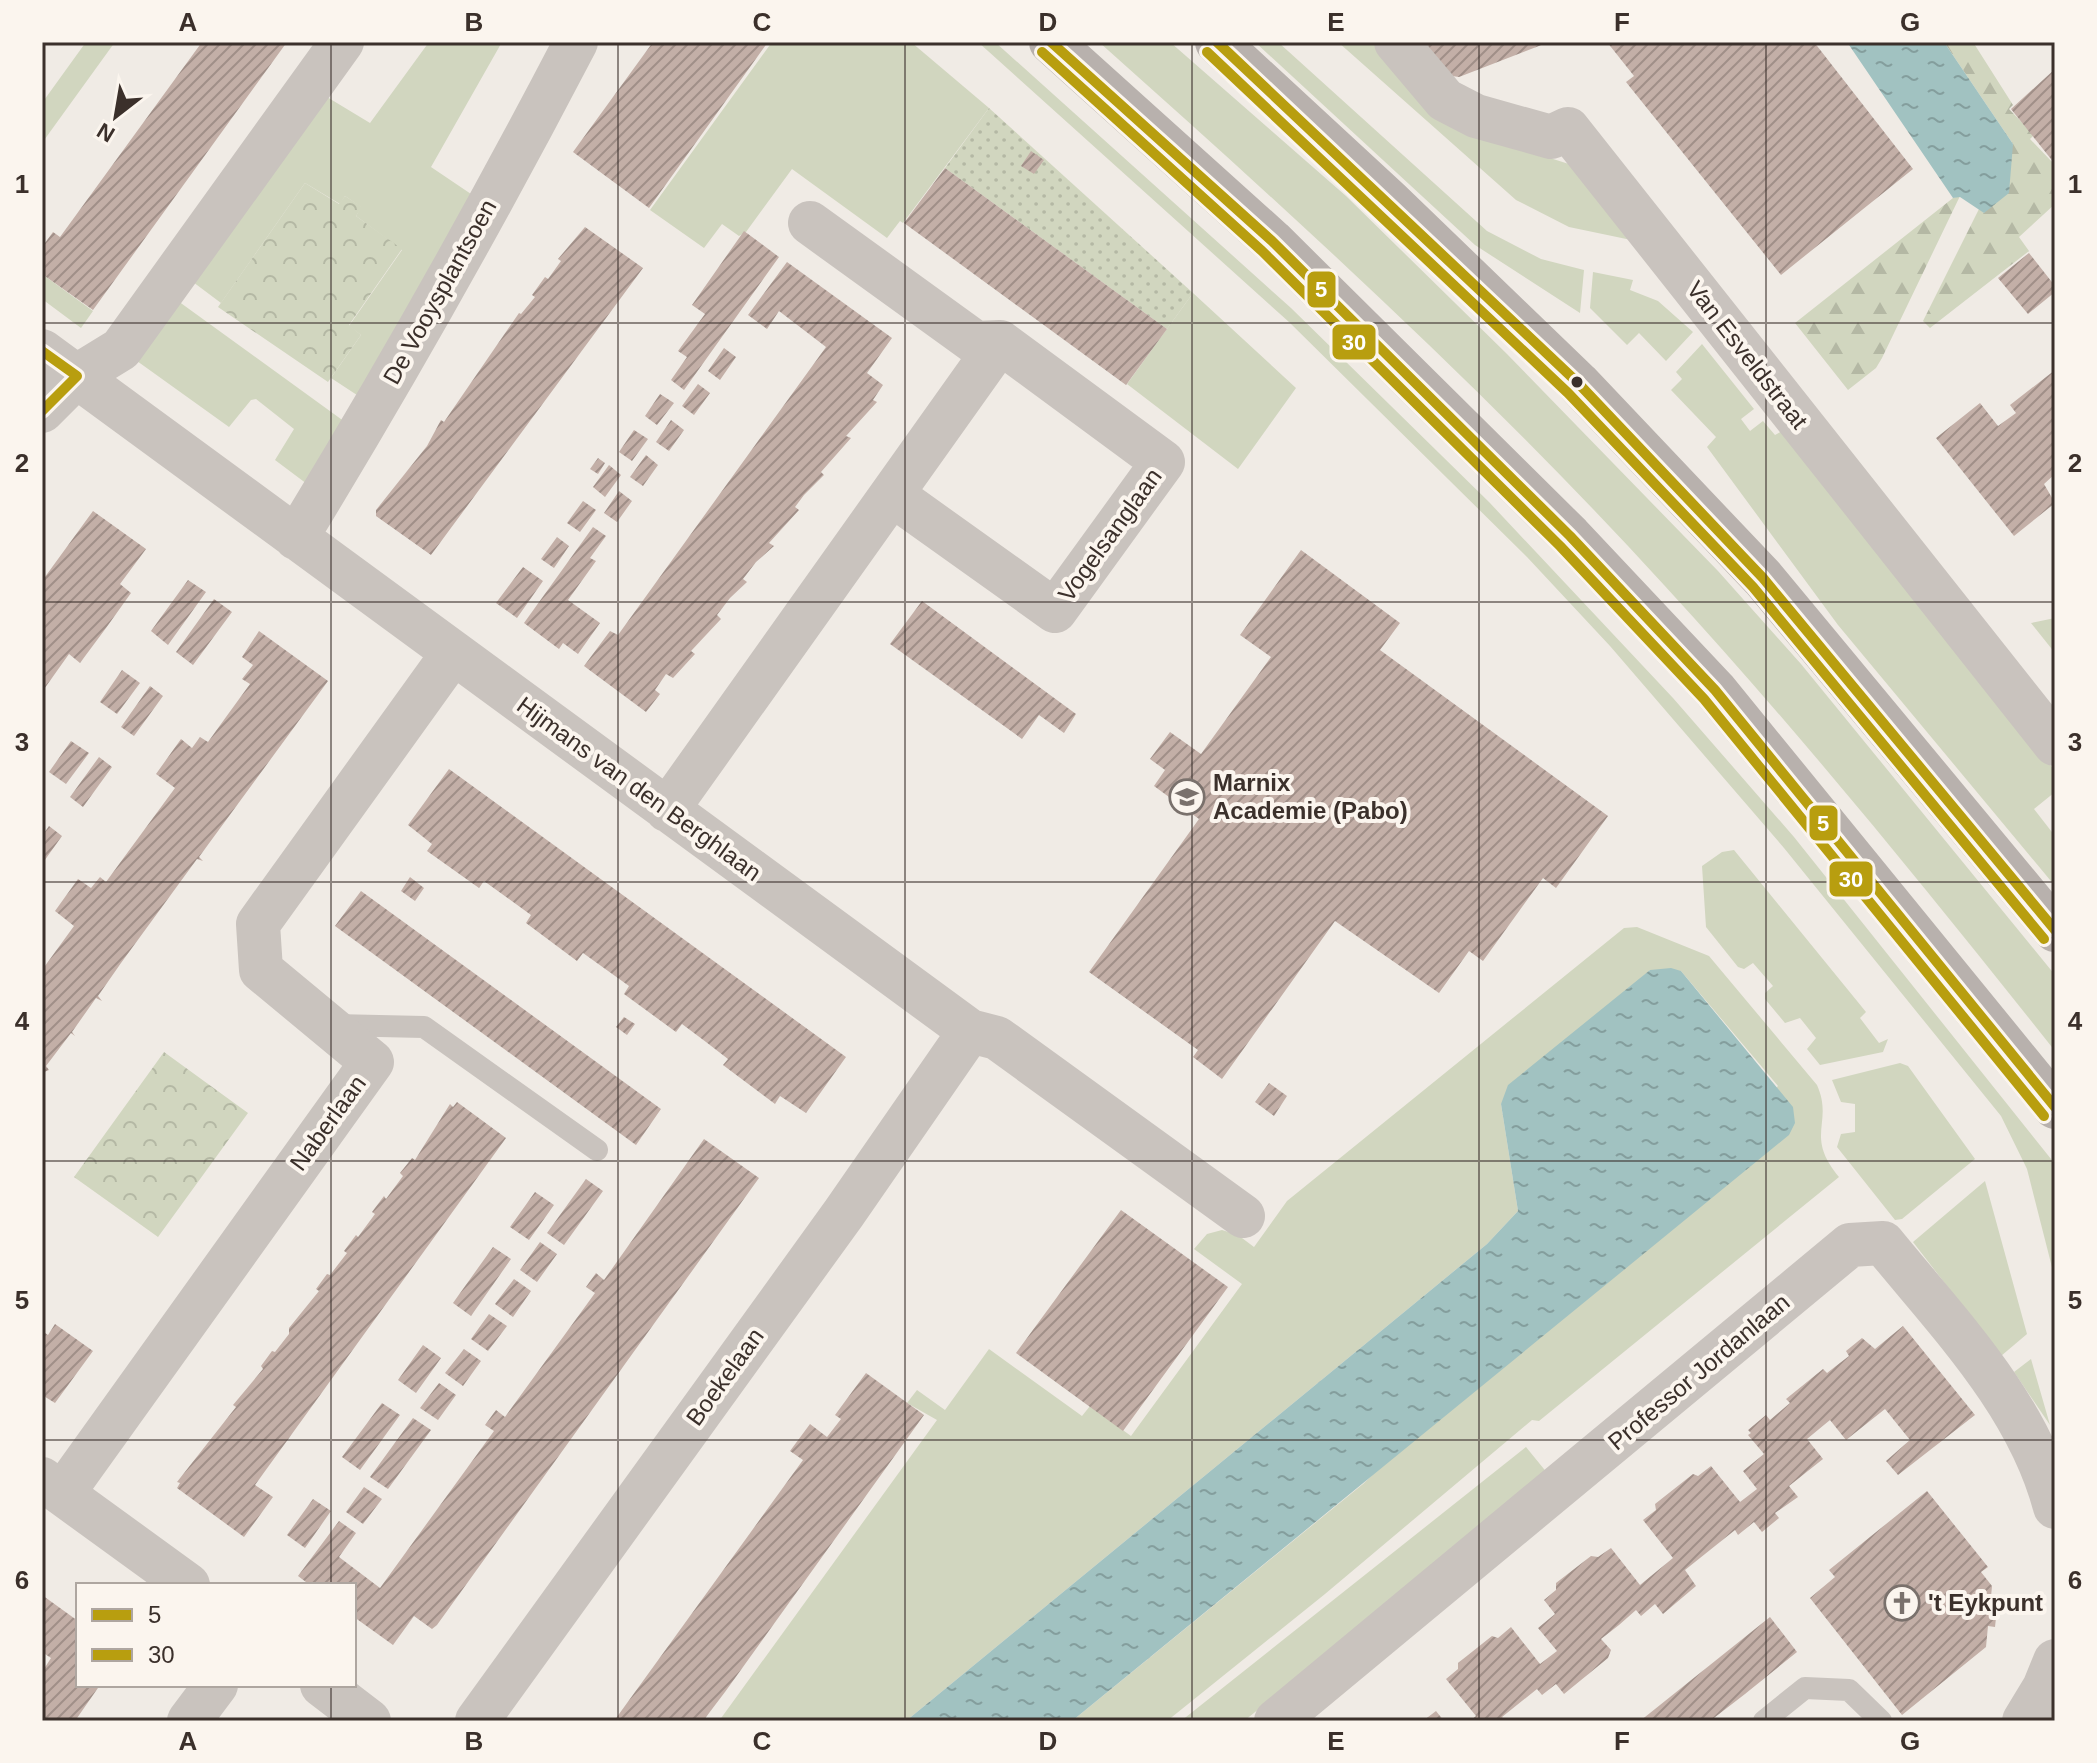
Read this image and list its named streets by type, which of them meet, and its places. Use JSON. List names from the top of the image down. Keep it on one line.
{"streets":{"street":["De Vooysplantsoen","Van Esveldstraat","Vogelsanglaan","Hijmans van den Berghlaan","Naberlaan","Professor Jordanlaan","Boekelaan"]},"crossings":[["De Vooysplantsoen","Hijmans van den Berghlaan"],["Hijmans van den Berghlaan","Naberlaan"],["Hijmans van den Berghlaan","Boekelaan"]],"places":{"school or university":["Marnix Academie (Pabo)"],"church":["'t Eykpunt"]},"lines":["transit line 5","transit line 30"],"legend":["5","30"],"north":"bottom left","grid":{"columns":["A","B","C","D","E","F","G"],"rows":["1","2","3","4","5","6"]}}
